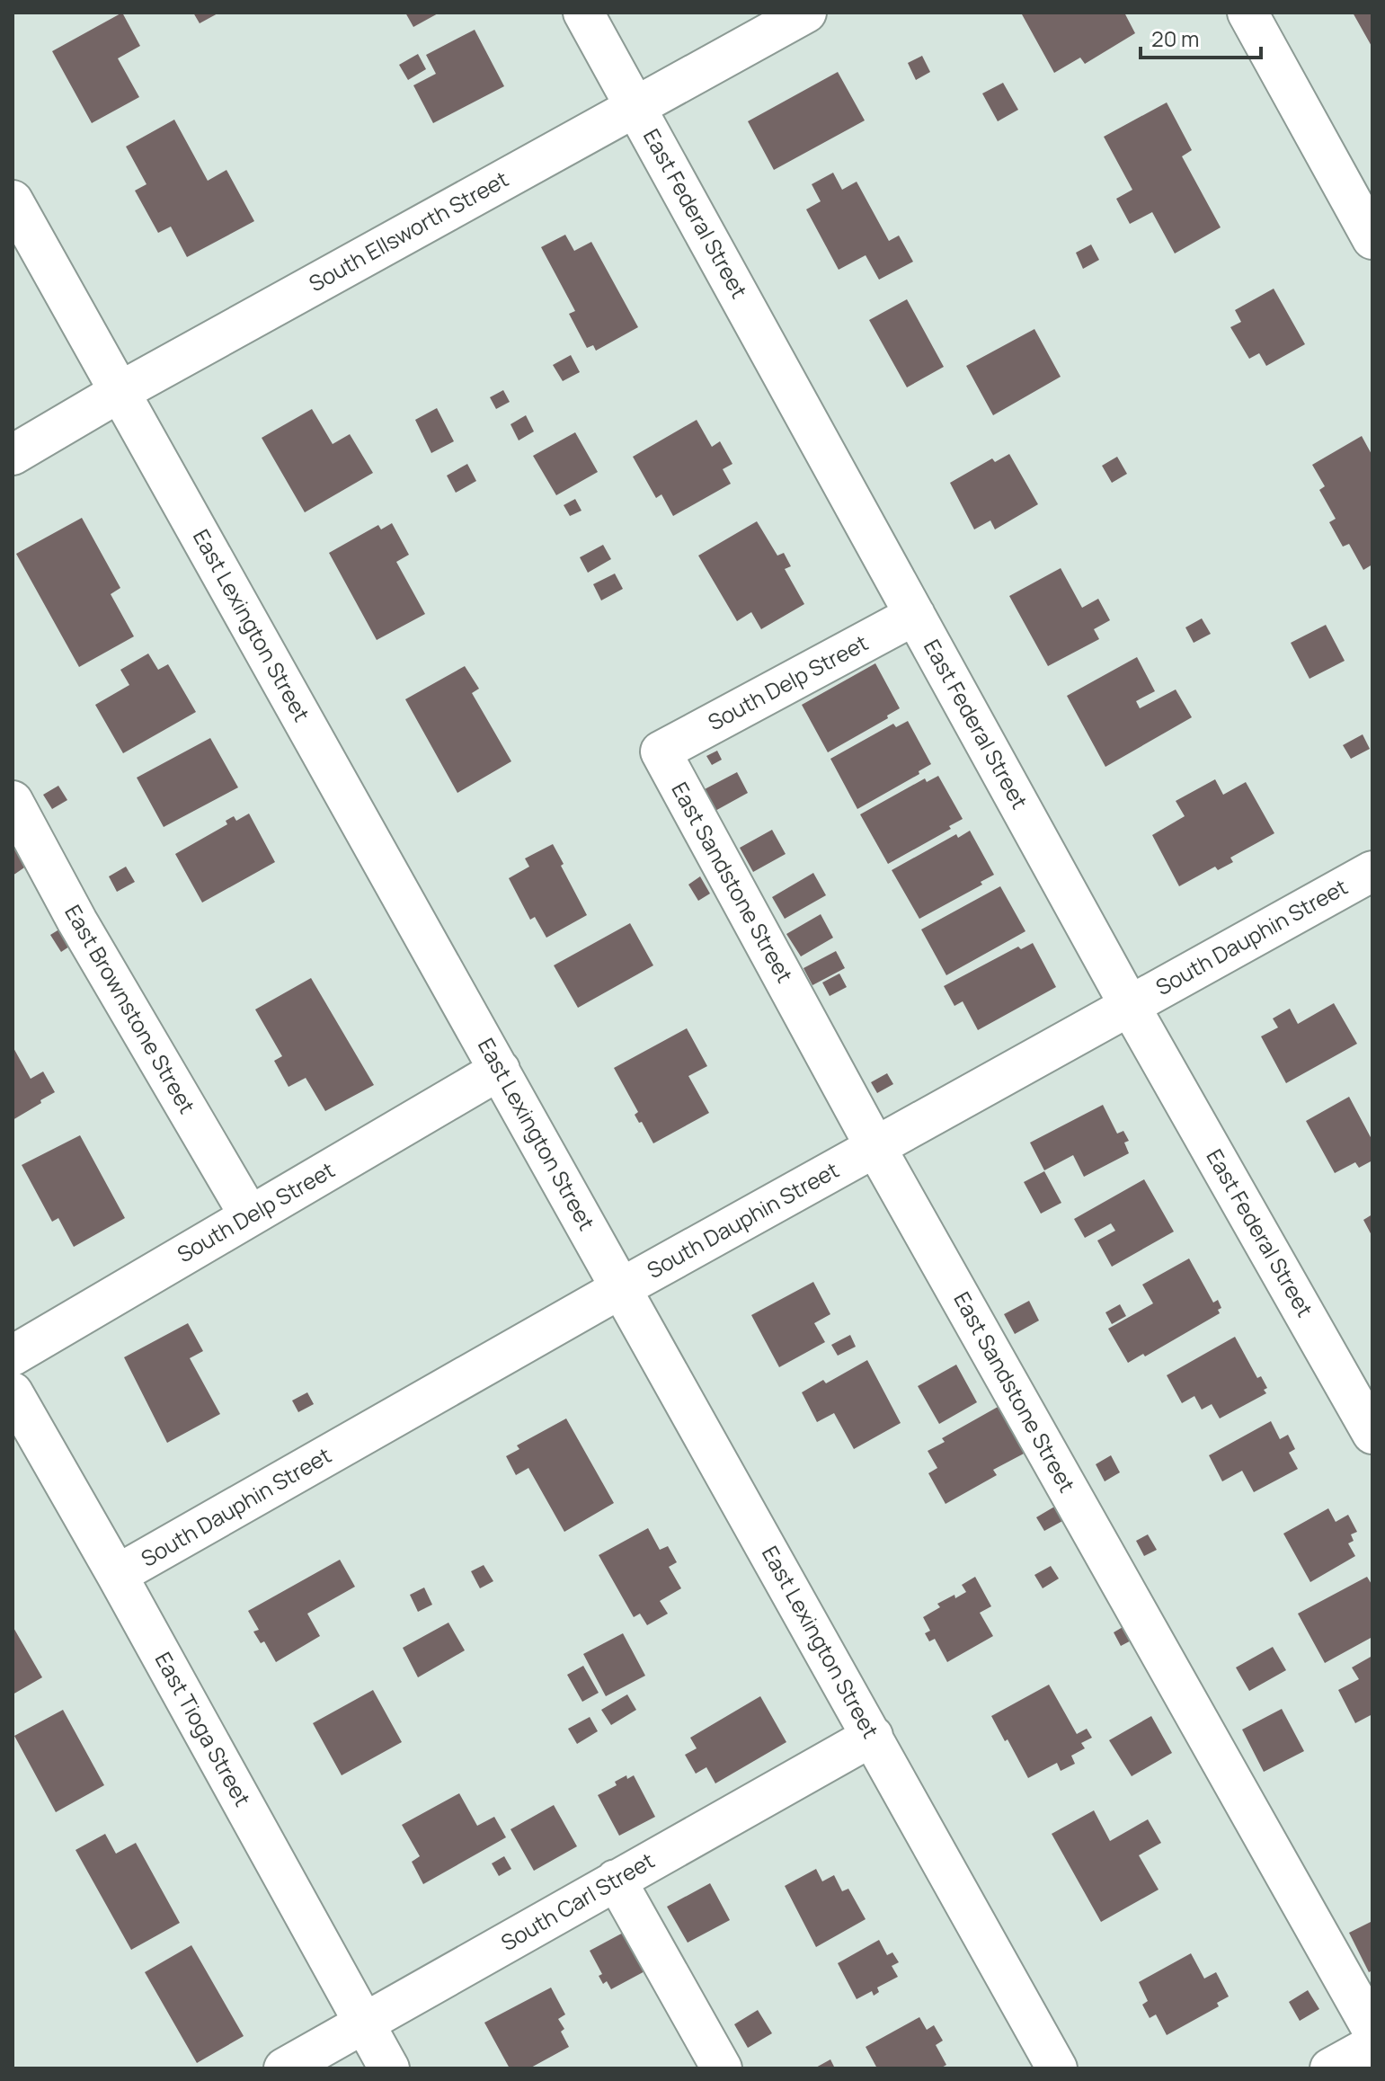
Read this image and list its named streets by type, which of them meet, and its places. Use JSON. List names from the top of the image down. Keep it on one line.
{"streets":{"street":["East Federal Street","South Ellsworth Street","East Lexington Street","South Delp Street","East Sandstone Street","South Dauphin Street","East Brownstone Street","East Tioga Street","South Carl Street"]},"crossings":[["East Federal Street","South Ellsworth Street"],["East Federal Street","South Delp Street"],["East Federal Street","South Dauphin Street"],["South Ellsworth Street","East Lexington Street"],["East Lexington Street","South Delp Street"],["East Lexington Street","South Dauphin Street"],["East Lexington Street","South Carl Street"],["South Delp Street","East Sandstone Street"],["South Delp Street","East Brownstone Street"],["East Sandstone Street","South Dauphin Street"],["South Dauphin Street","East Tioga Street"],["East Tioga Street","South Carl Street"]],"scale_bar":"20 m"}
